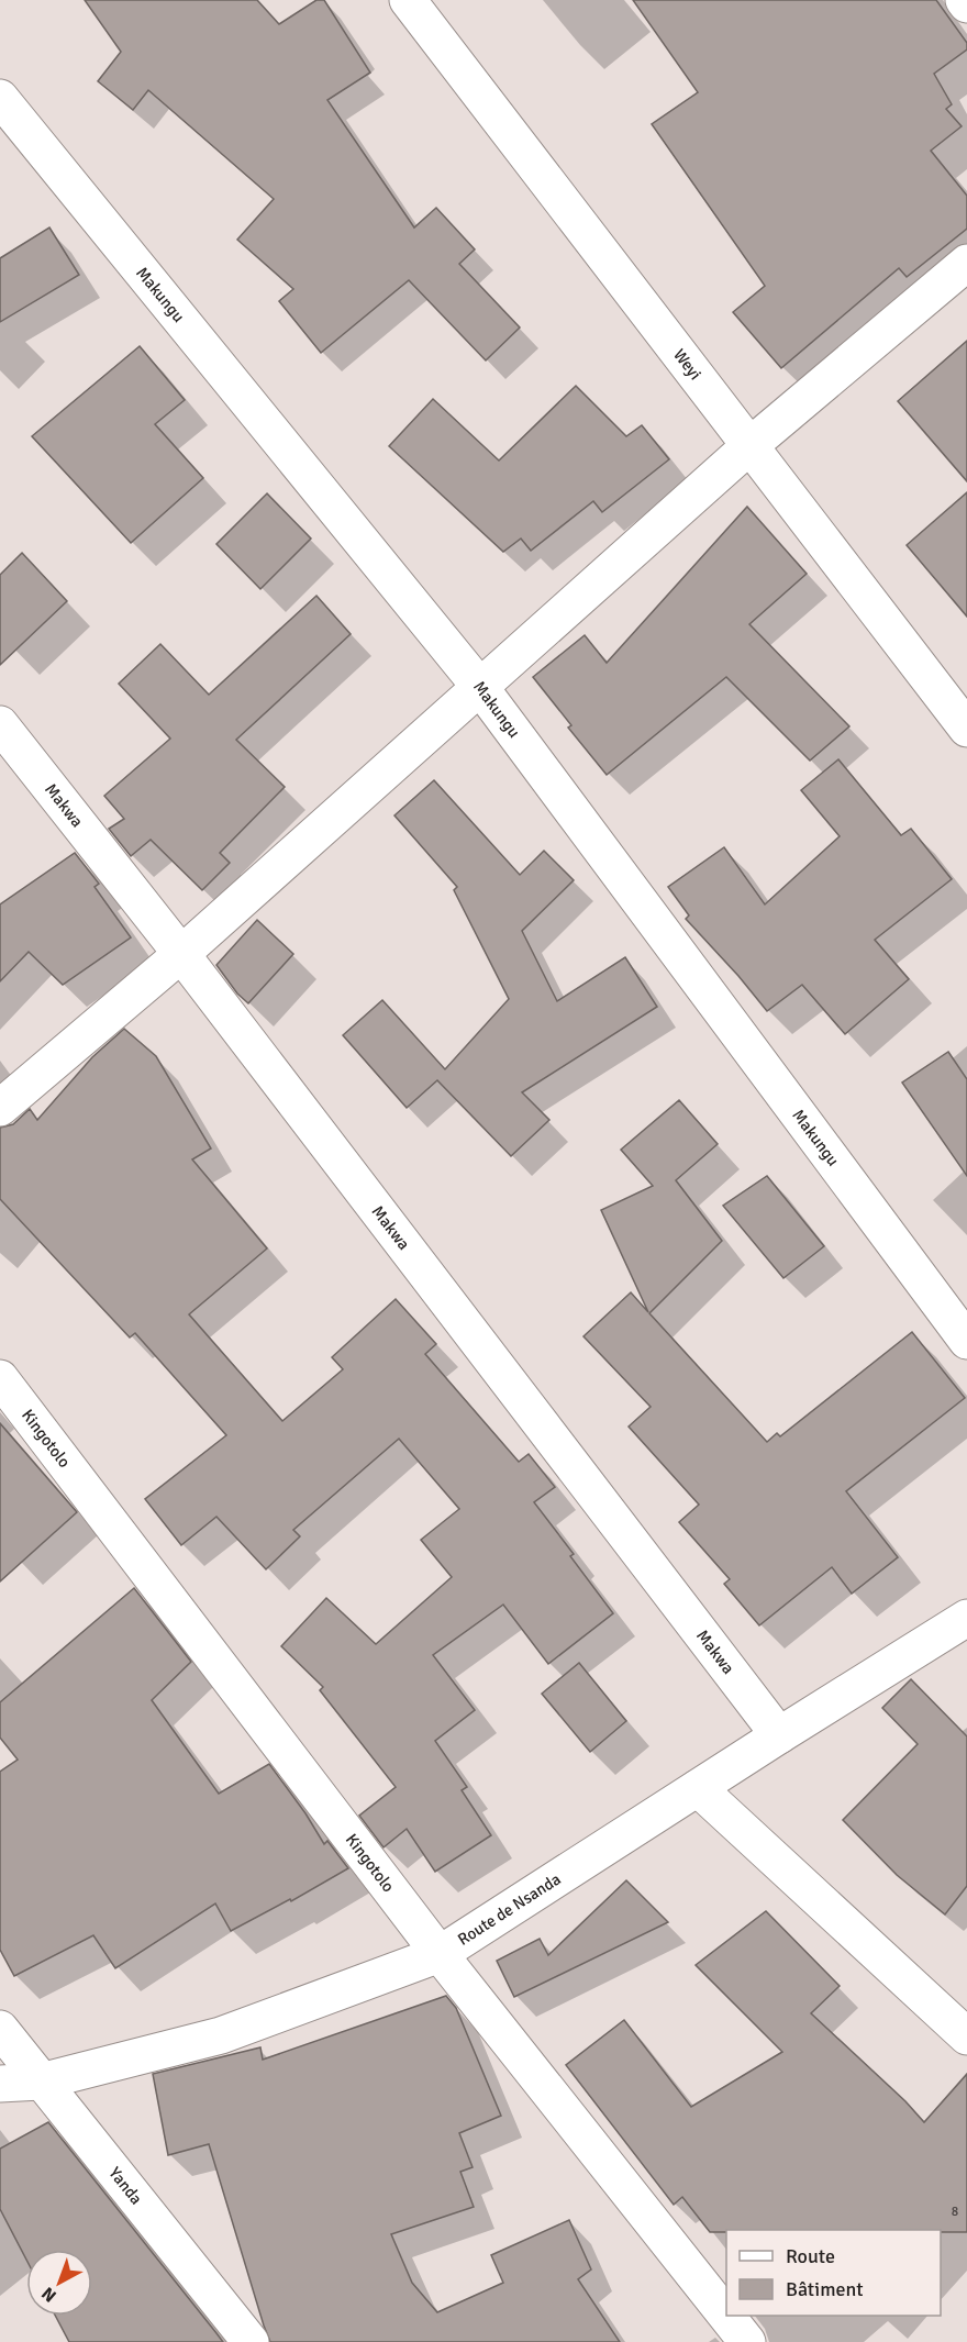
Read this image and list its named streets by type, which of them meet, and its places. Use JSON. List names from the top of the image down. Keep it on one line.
{"streets":{"street":["Makungu","Weyi","Makwa","Kingotolo","Route de Nsanda","Yanda"]},"crossings":[["Makwa","Route de Nsanda"],["Kingotolo","Route de Nsanda"],["Route de Nsanda","Yanda"]],"house_numbers":["8"],"legend":["Route","Bâtiment"],"north":"bottom left"}
